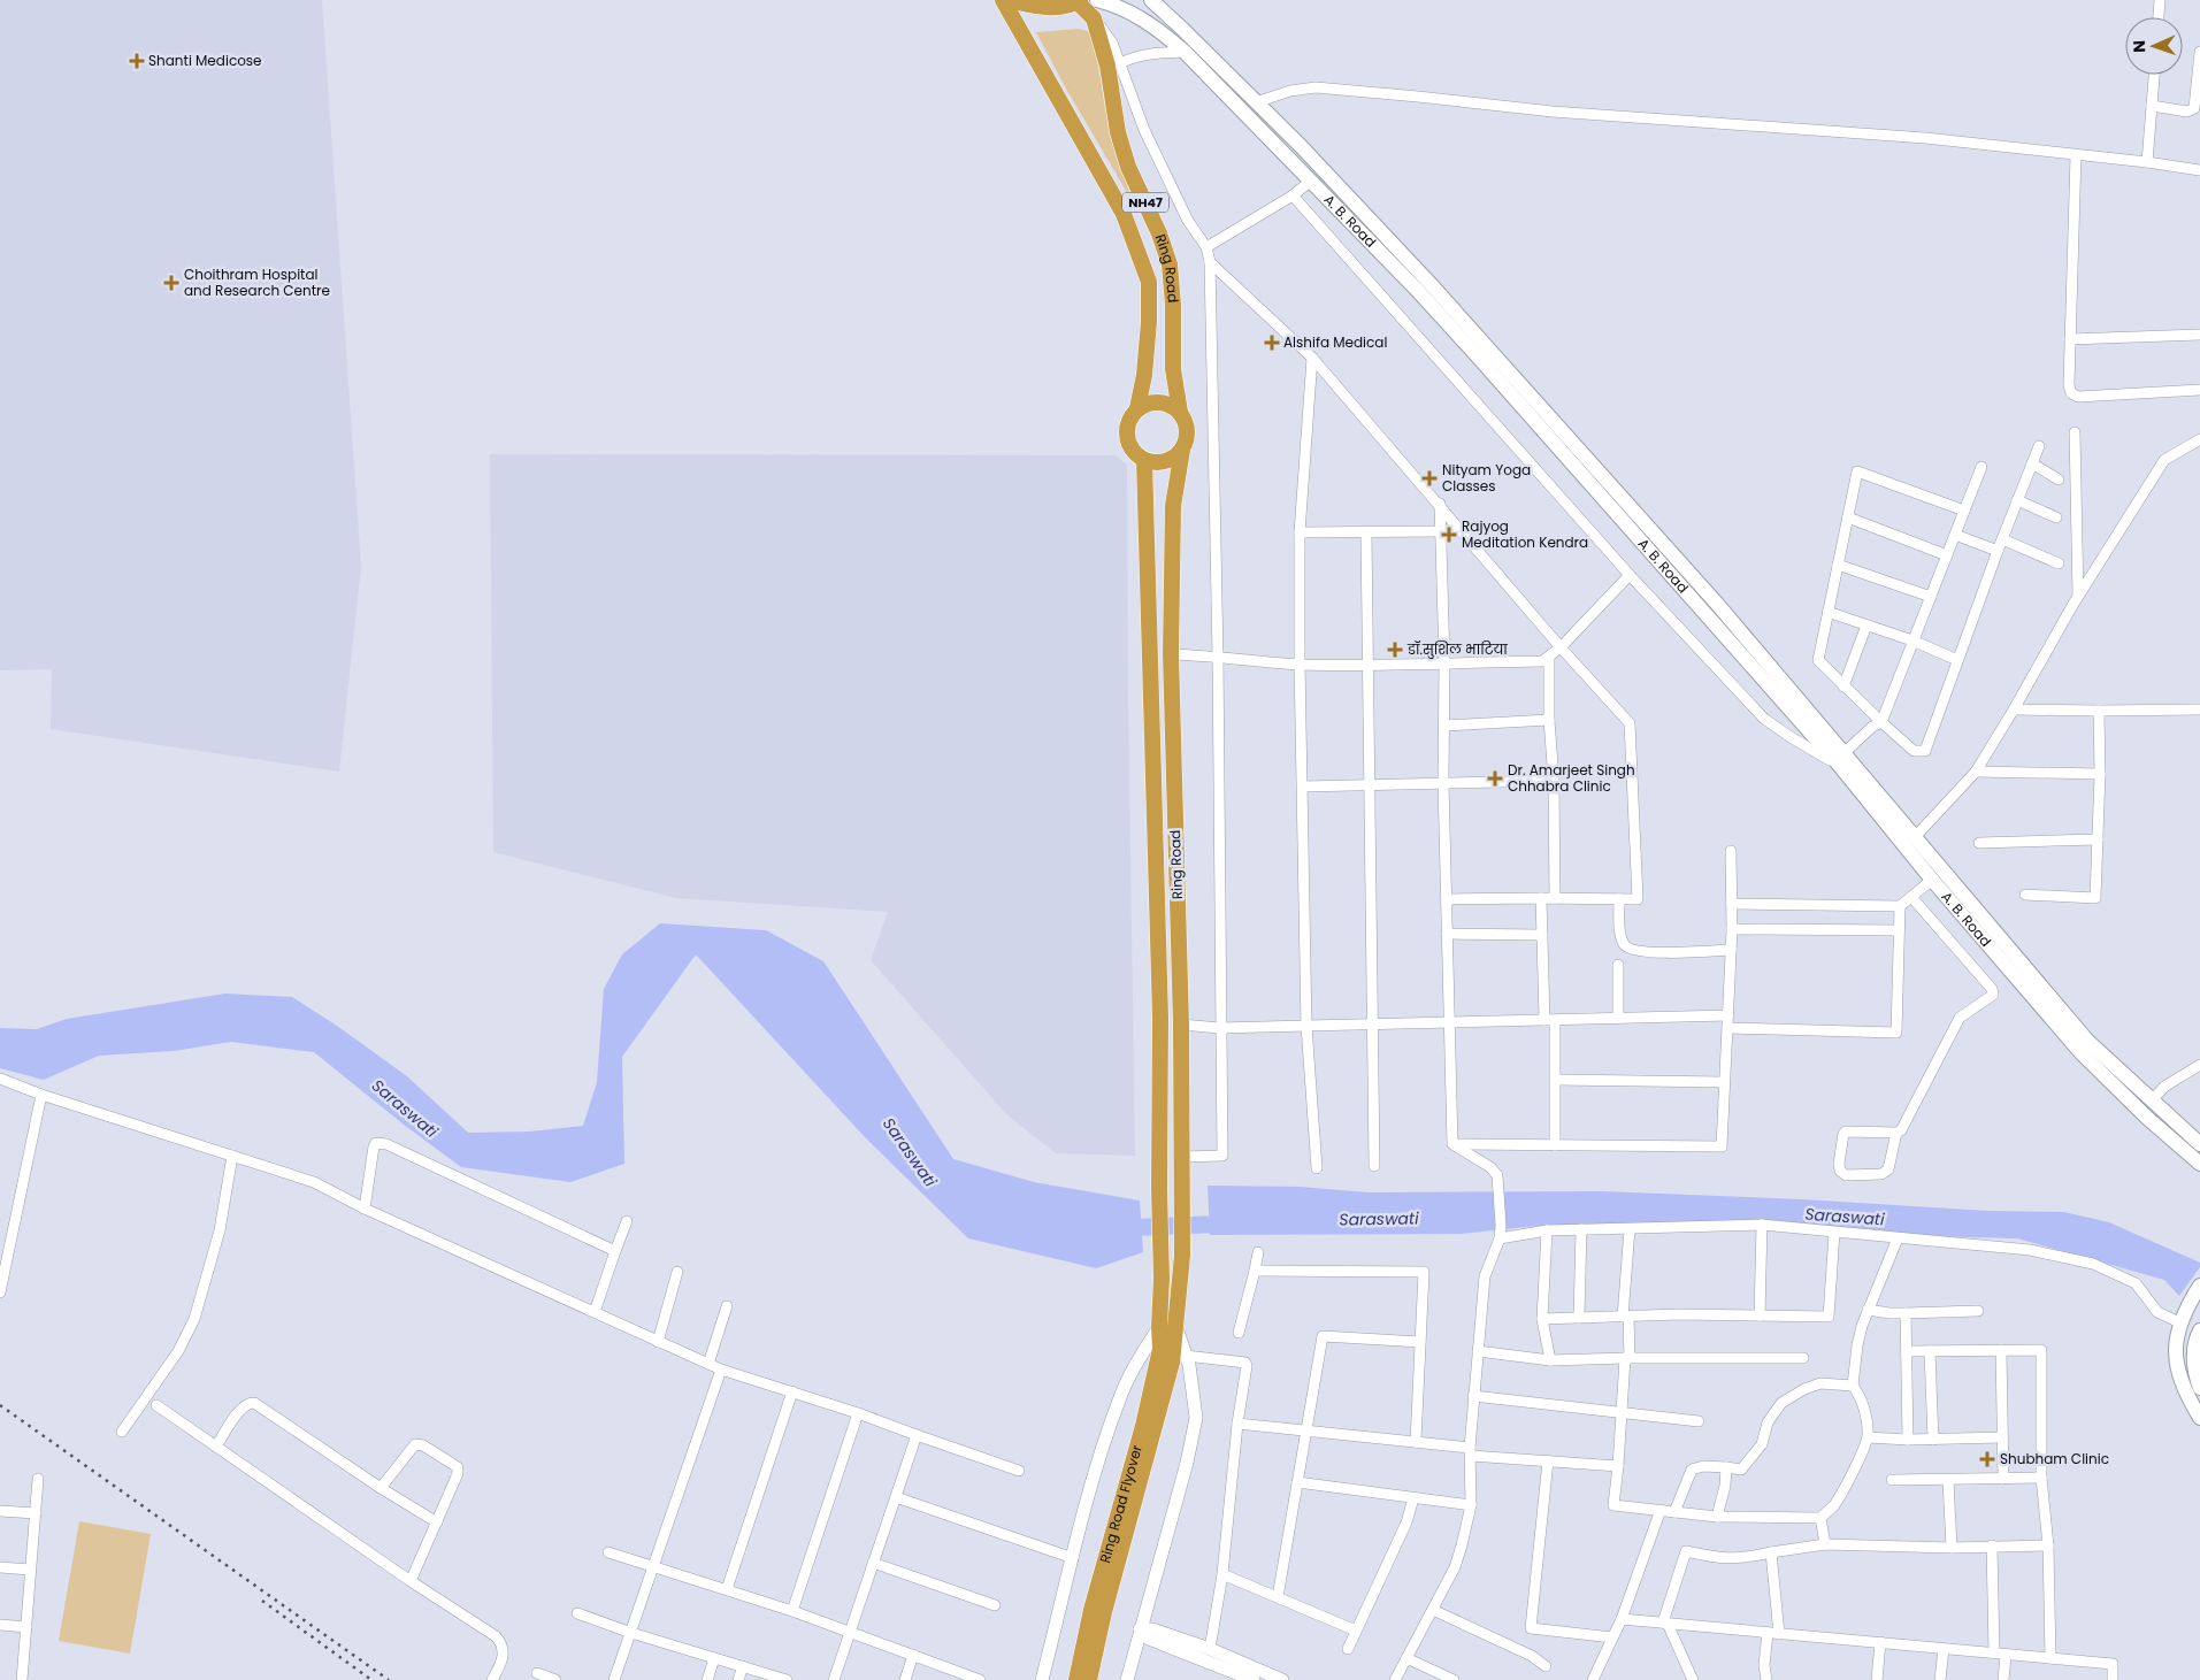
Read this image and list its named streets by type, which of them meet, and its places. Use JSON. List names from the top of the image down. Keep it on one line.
{"streets":{"highway":["NH47","Ring Road","Ring Road Flyover"],"main road":["A. B. Road"]},"crossings":[["NH47","Ring Road"],["NH47","Ring Road Flyover"],["Ring Road","Ring Road Flyover"]],"water":["Saraswati"],"places":{"health":["Shanti Medicose","Choithram Hospital and Research Centre","Alshifa Medical","Nityam Yoga Classes","Rajyog Meditation Kendra","डॉ.सुशिल भाटिया","Dr. Amarjeet Singh Chhabra Clinic","Shubham Clinic"]},"north":"left"}
